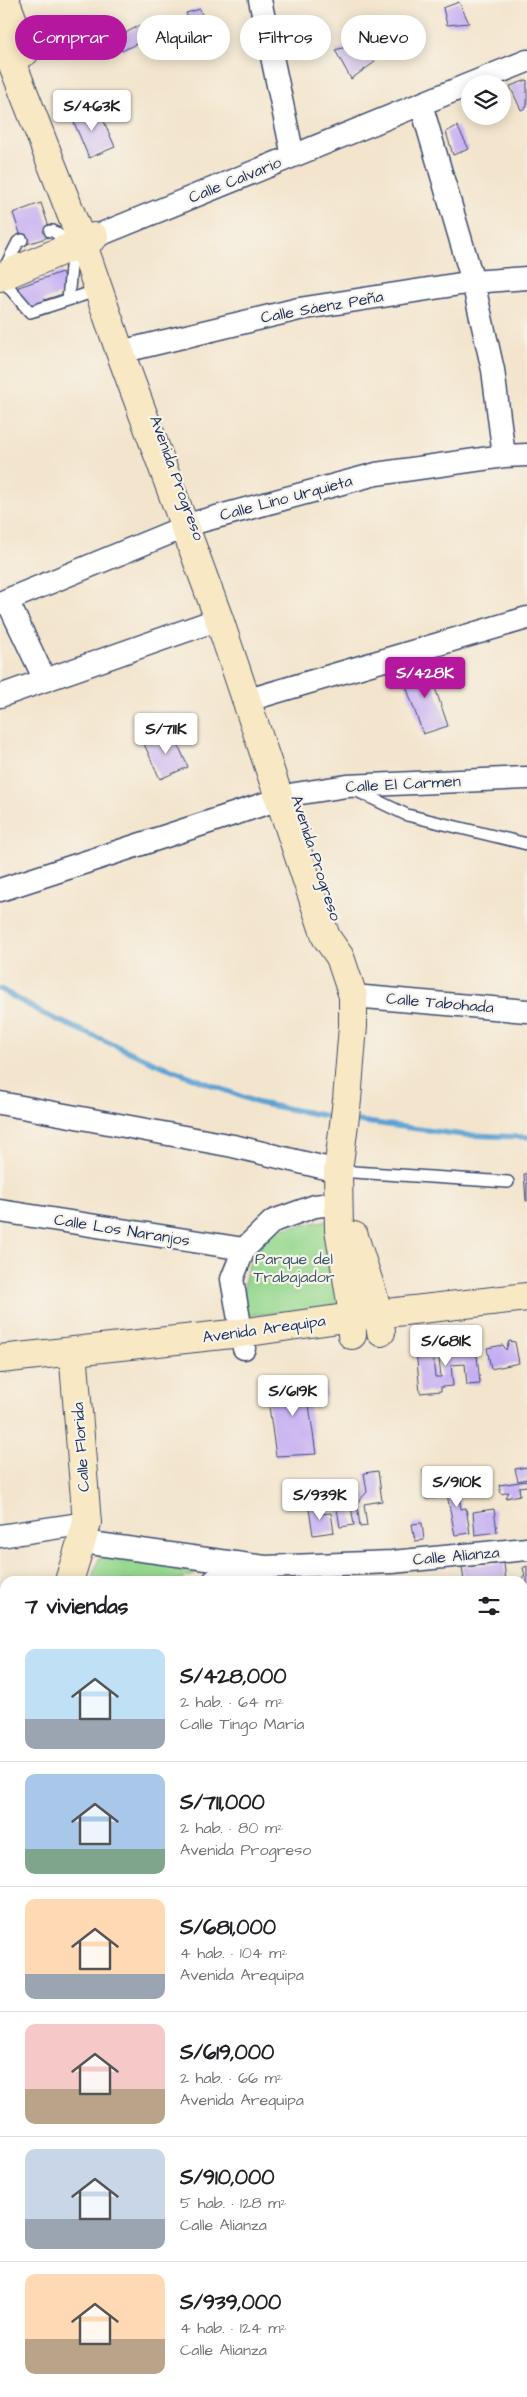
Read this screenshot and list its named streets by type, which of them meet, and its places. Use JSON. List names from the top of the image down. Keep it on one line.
{"streets":{"main road":["Calle Calvario","Avenida Progreso","Avenida Arequipa","Calle Florida"],"street":["Calle Sáenz Peña","Calle Lino Urquieta","Calle El Carmen","Calle Tabohada","Calle Los Naranjos","Calle Alianza"]},"crossings":[["Calle Calvario","Avenida Progreso"],["Calle Sáenz Peña","Avenida Progreso"],["Avenida Progreso","Calle Lino Urquieta"],["Avenida Progreso","Calle El Carmen"],["Avenida Progreso","Calle Tabohada"],["Avenida Progreso","Avenida Arequipa"],["Avenida Arequipa","Calle Florida"],["Calle Florida","Calle Alianza"]],"parks":["Parque del Trabajador"],"page":{"chip":["Comprar","Alquilar","Filtros","Nuevo"],"price":["S/463K","S/428K","S/711K","S/681K","S/619K","S/910K","S/939K"],"heading":"7 viviendas","list":[{"name":"S/428,000","note":"2 hab. · 64 m² · Calle Tingo María"},{"name":"S/711,000","note":"2 hab. · 80 m² · Avenida Progreso"},{"name":"S/681,000","note":"4 hab. · 104 m² · Avenida Arequipa"},{"name":"S/619,000","note":"2 hab. · 66 m² · Avenida Arequipa"},{"name":"S/910,000","note":"5 hab. · 128 m² · Calle Alianza"},{"name":"S/939,000","note":"4 hab. · 124 m² · Calle Alianza"}]}}
